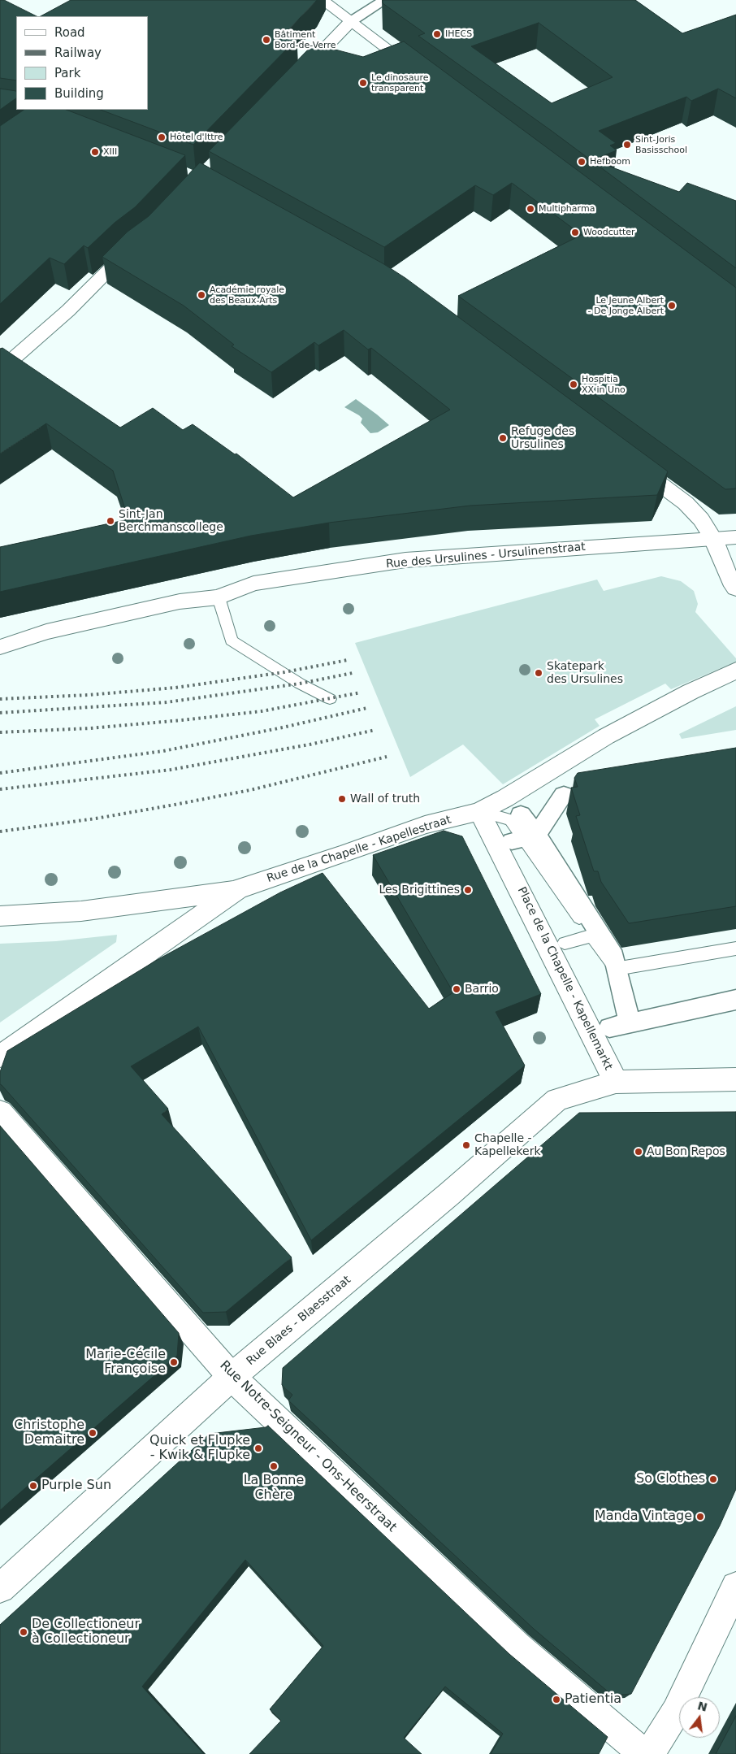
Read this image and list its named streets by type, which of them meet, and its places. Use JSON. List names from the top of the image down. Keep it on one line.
{"streets":{"street":["Rue des Ursulines - Ursulinenstraat","Rue de la Chapelle - Kapellestraat","Place de la Chapelle - Kapellemarkt","Rue Blaes - Blaesstraat","Rue Notre-Seigneur - Ons-Heerstraat"]},"crossings":[["Rue de la Chapelle - Kapellestraat","Place de la Chapelle - Kapellemarkt"],["Place de la Chapelle - Kapellemarkt","Rue Blaes - Blaesstraat"],["Rue Blaes - Blaesstraat","Rue Notre-Seigneur - Ons-Heerstraat"]],"places":["IHECS","Bâtiment Bord-de-Verre","Le dinosaure transparent","Hôtel d'Ittre","Sint-Joris Basisschool","XIII","Hefboom","Multipharma","Woodcutter","Académie royale des Beaux-Arts","Le Jeune Albert - De Jonge Albert","Hospitia ⅩⅩ in Uno","Refuge des Ursulines","Sint-Jan Berchmanscollege","Skatepark des Ursulines","Wall of truth","Les Brigittines","Barrio","Chapelle - Kapellekerk","Au Bon Repos","Marie-Cécile Françoise","Christophe Demaitre","Quick et Flupke - Kwik & Flupke","La Bonne Chère","So Clothes","Purple Sun","Manda Vintage","De Collectioneur à Collectioneur","Patientia"],"legend":["Road","Railway","Park","Building"],"north":"top"}
